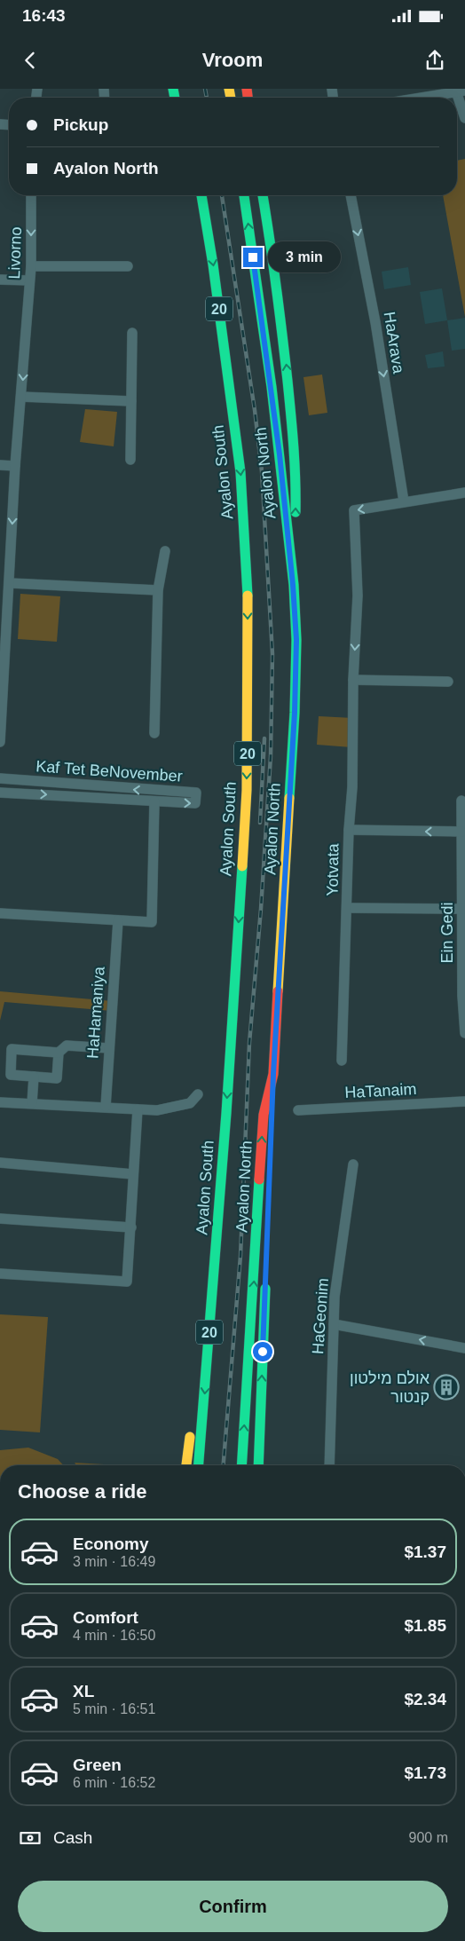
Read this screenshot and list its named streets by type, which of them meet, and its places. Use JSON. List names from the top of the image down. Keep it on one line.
{"streets":{"main road":["20","Ayalon South","Ayalon North"],"street":["Livorno","HaArava","Kaf Tet BeNovember","Yotvata","Ein Gedi","HaHamaniya","HaTanaim","HaGeonim"]},"crossings":[["HaArava","Yotvata"]],"one_way":["Livorno","HaArava"],"places":{"building":["אולם מילטון קנטור"]},"page":{"status":"16:43","header":"Vroom","banner":["Pickup","Ayalon North"],"bubble":"3 min","heading":"Choose a ride","list":[{"name":"Economy","note":"3 min · 16:49","value":"$1.37"},{"name":"Comfort","note":"4 min · 16:50","value":"$1.85"},{"name":"XL","note":"5 min · 16:51","value":"$2.34"},{"name":"Green","note":"6 min · 16:52","value":"$1.73"}],"pay":["Cash","900 m"],"buttons":"Confirm"}}
